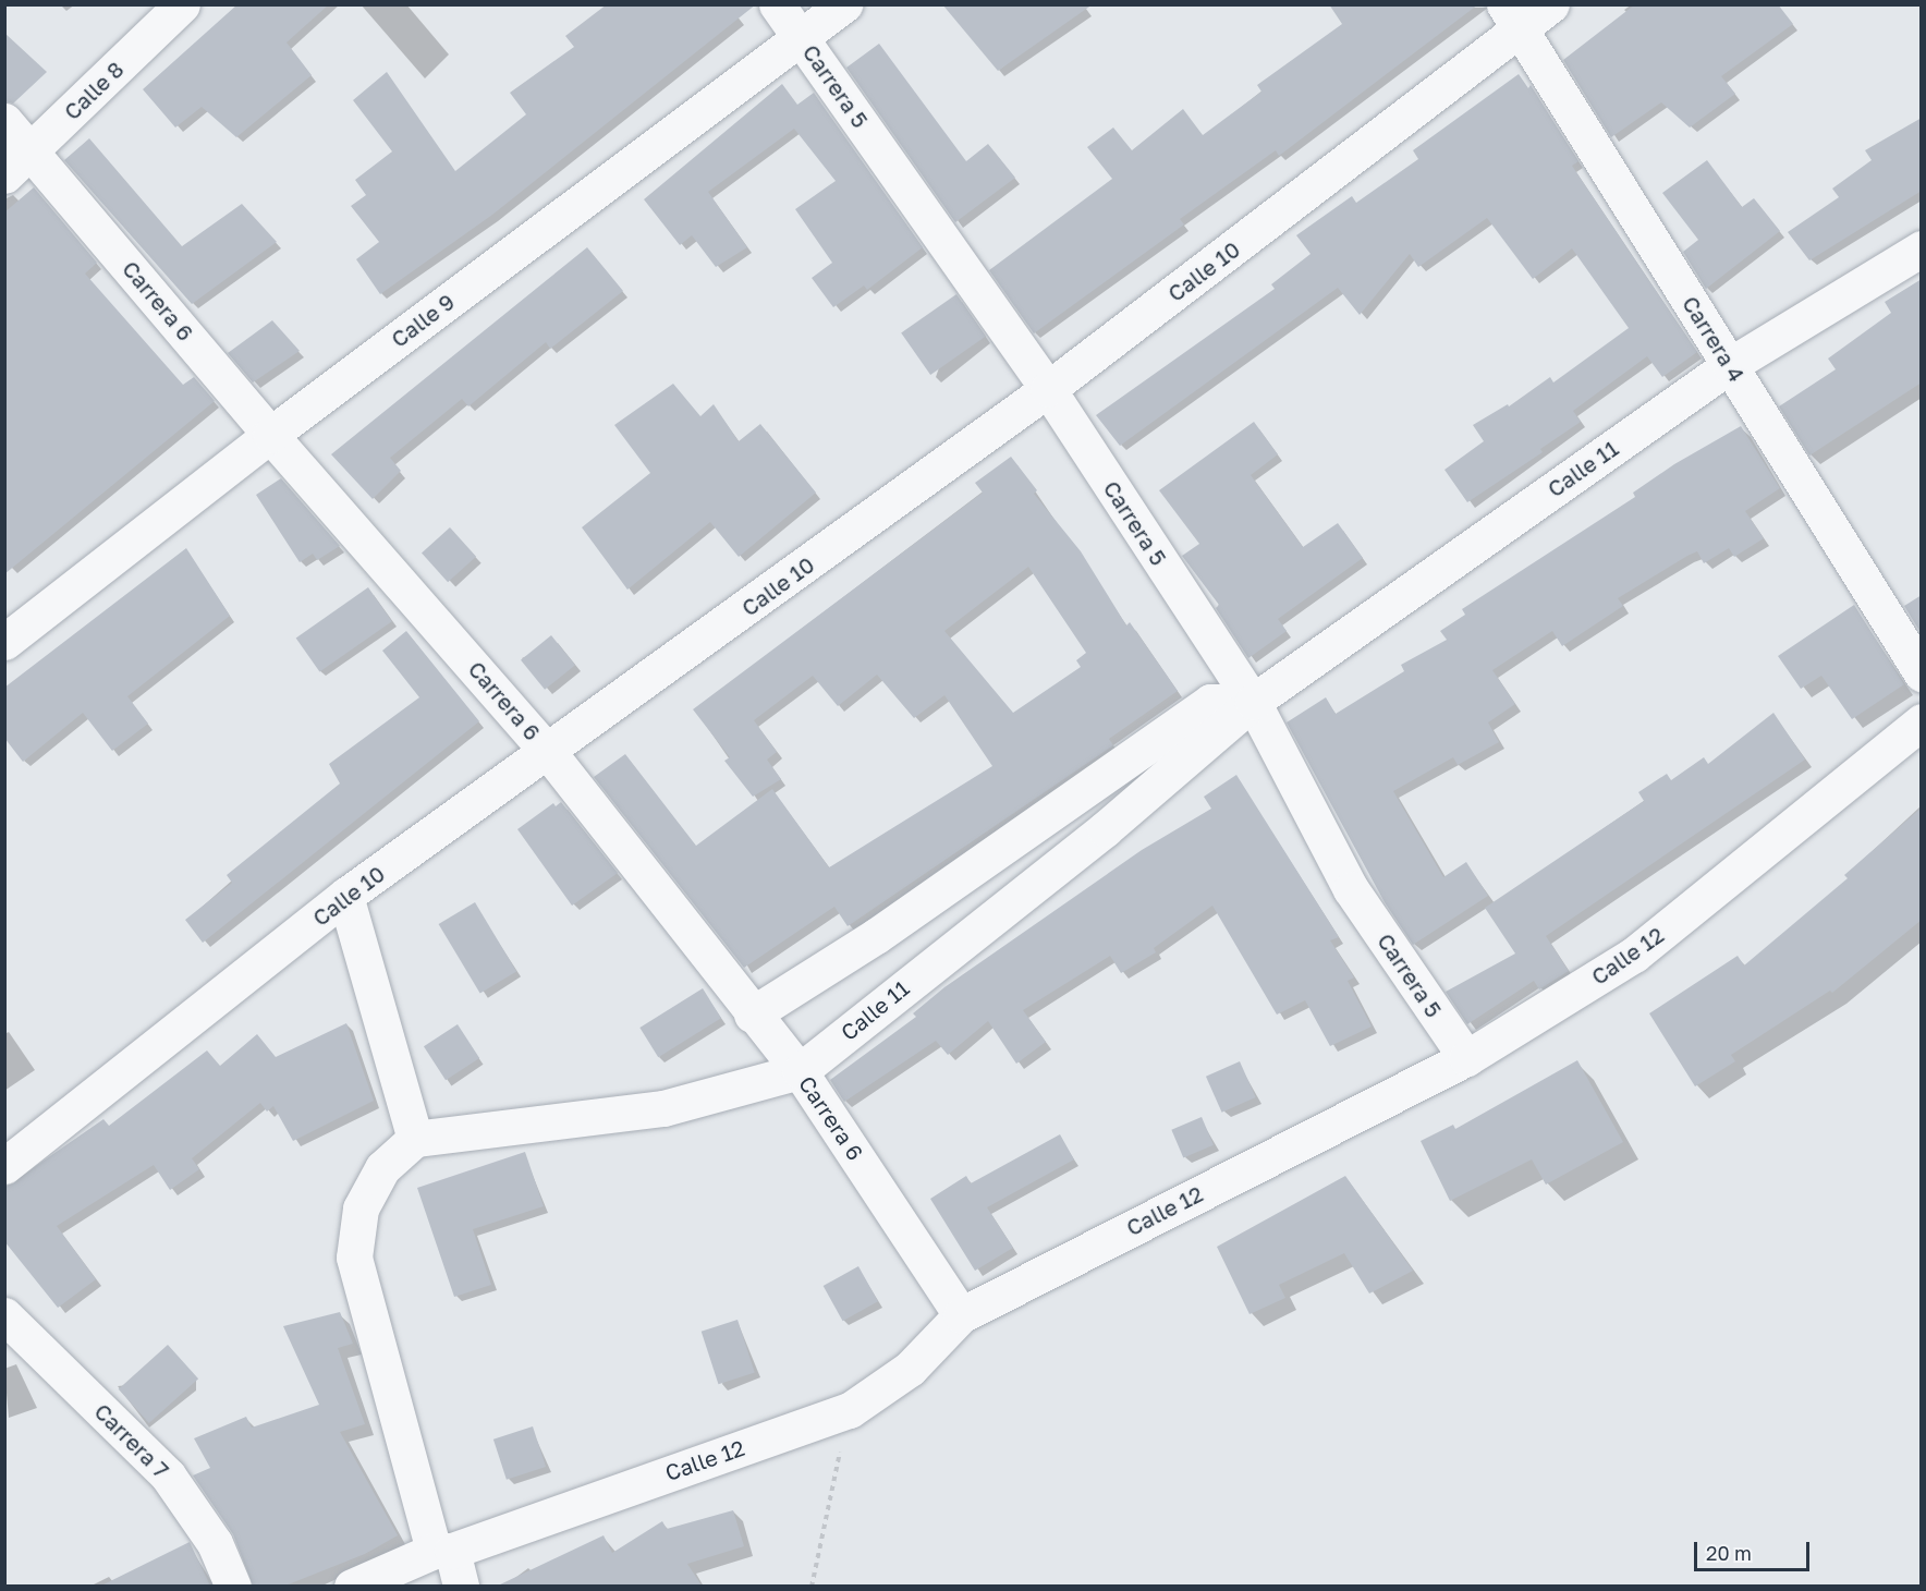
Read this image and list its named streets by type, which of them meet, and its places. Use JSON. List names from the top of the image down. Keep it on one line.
{"streets":{"street":["Carrera 5","Calle 8","Calle 10","Carrera 6","Calle 9","Carrera 4","Calle 11","Calle 12","Carrera 7"]},"crossings":[["Carrera 5","Calle 10"],["Carrera 5","Calle 9"],["Carrera 5","Calle 11"],["Carrera 5","Calle 12"],["Calle 8","Carrera 6"],["Calle 10","Carrera 6"],["Calle 10","Carrera 4"],["Carrera 6","Calle 9"],["Carrera 6","Calle 11"],["Carrera 6","Calle 12"],["Carrera 4","Calle 11"]],"scale_bar":"20 m"}
